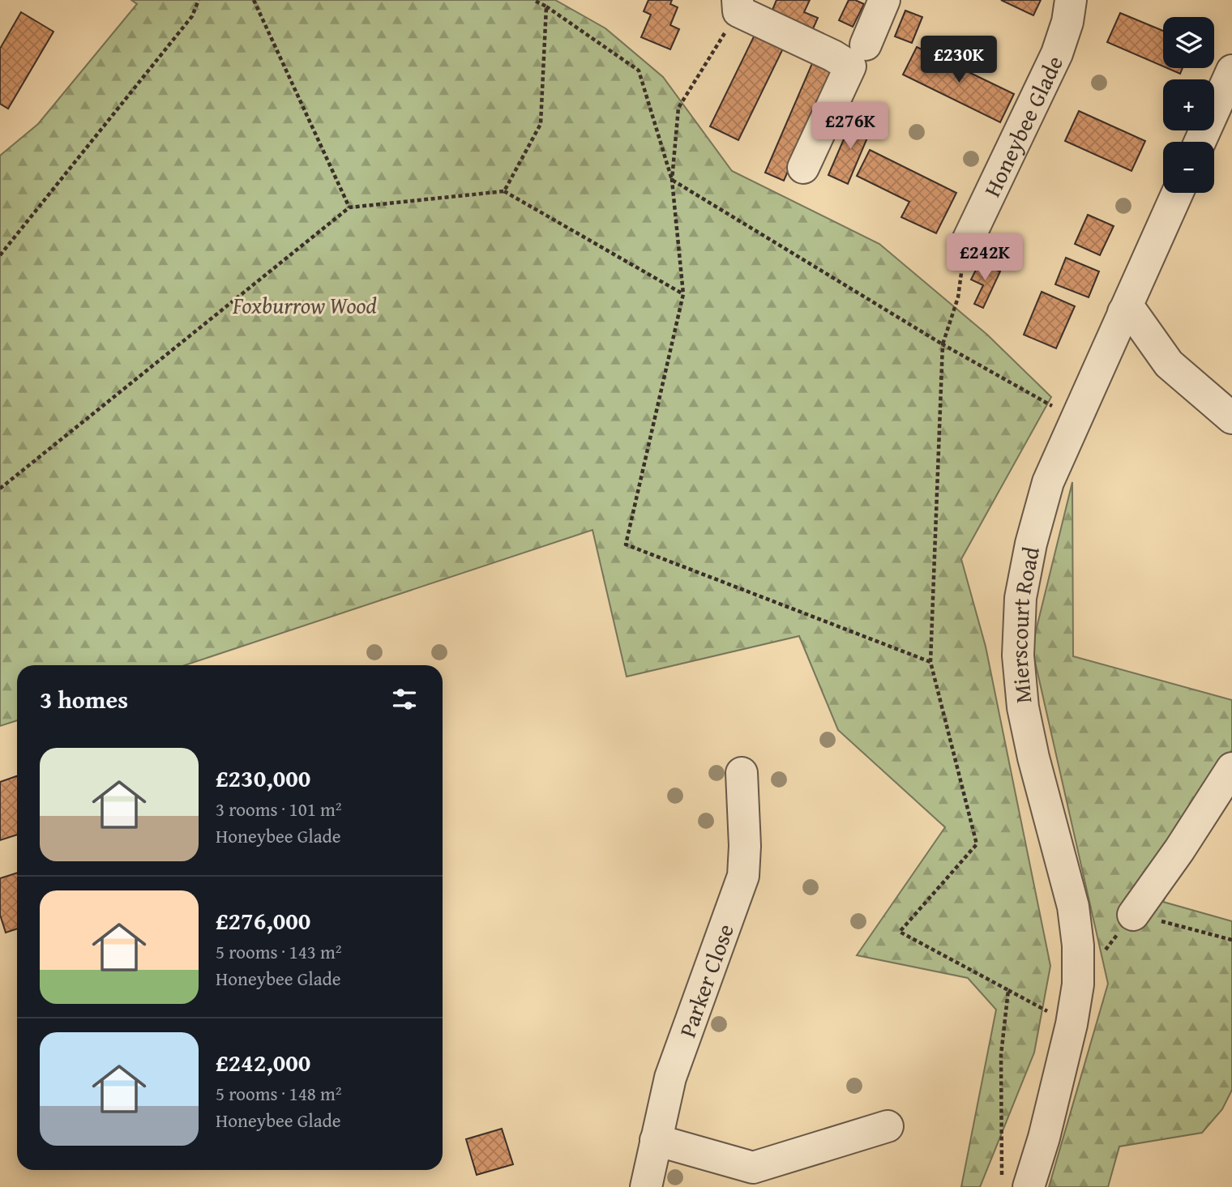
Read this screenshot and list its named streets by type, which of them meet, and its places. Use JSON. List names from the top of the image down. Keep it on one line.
{"streets":{"street":["Honeybee Glade","Mierscourt Road","Parker Close"]},"parks":["Foxburrow Wood"],"page":{"map_buttons":["+","−"],"price":["£230K","£276K","£242K"],"heading":"3 homes","list":[{"name":"£230,000","note":"3 rooms · 101 m² · Honeybee Glade"},{"name":"£276,000","note":"5 rooms · 143 m² · Honeybee Glade"},{"name":"£242,000","note":"5 rooms · 148 m² · Honeybee Glade"}]}}
